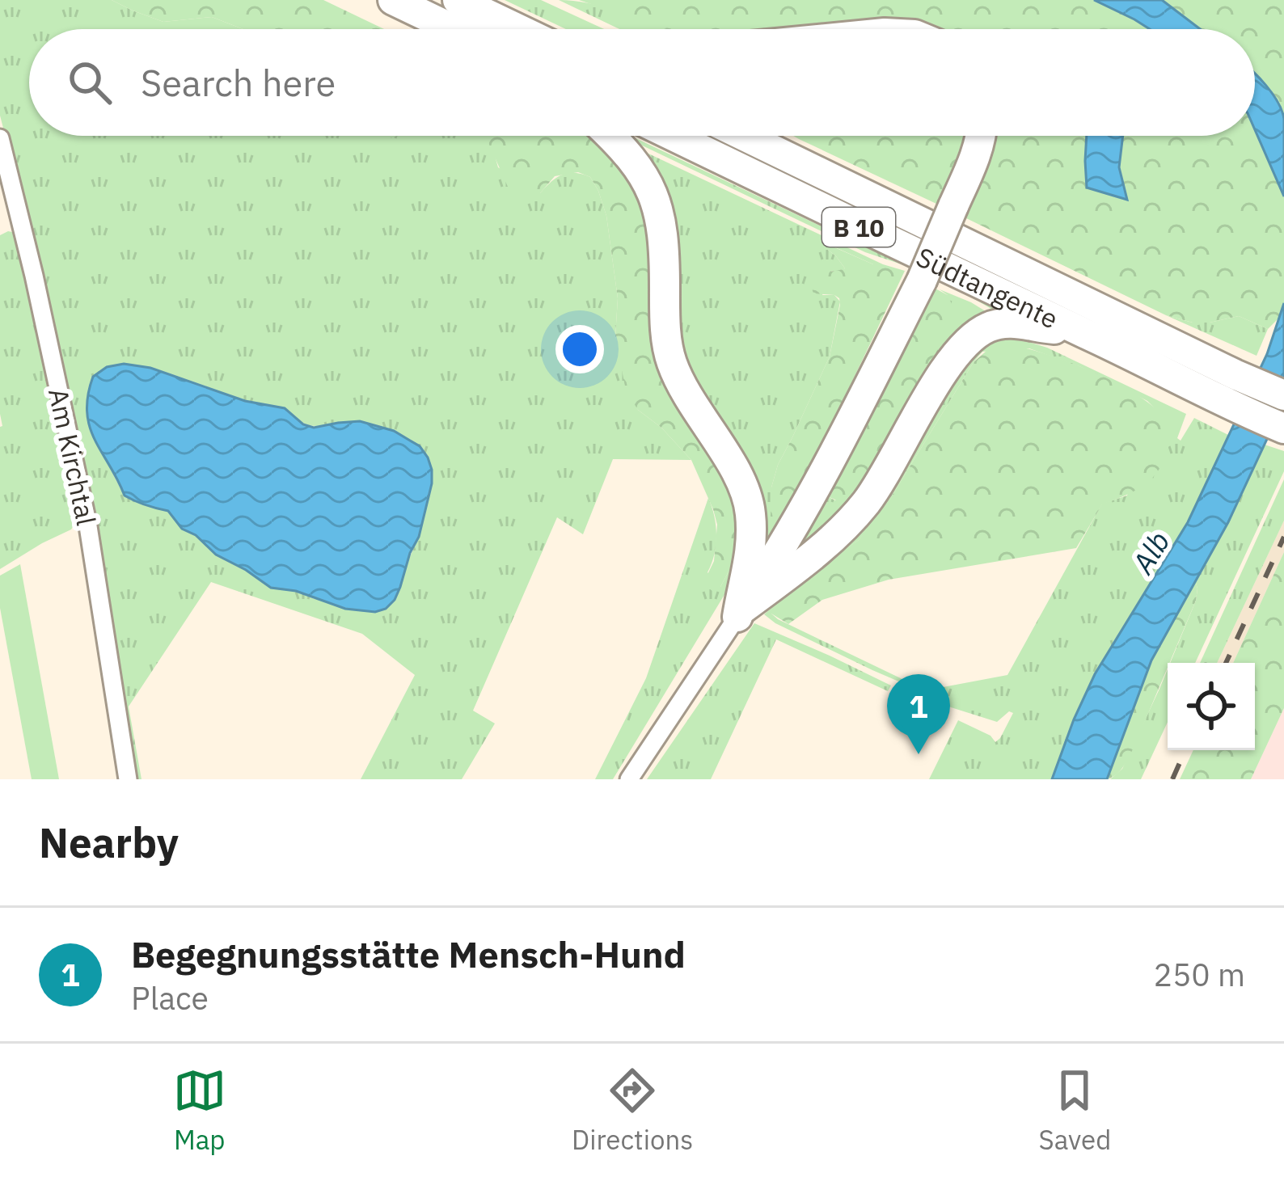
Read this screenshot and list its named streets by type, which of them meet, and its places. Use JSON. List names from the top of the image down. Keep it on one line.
{"streets":{"highway":["B 10","Südtangente"],"street":["Am Kirchtal"]},"water":["Alb"],"page":{"search":"Search here","pins":"1","heading":"Nearby","list":[{"mark":"1","name":"Begegnungsstätte Mensch-Hund","note":"Place","value":"250 m"}],"nav":["Map","Directions","Saved"]}}
